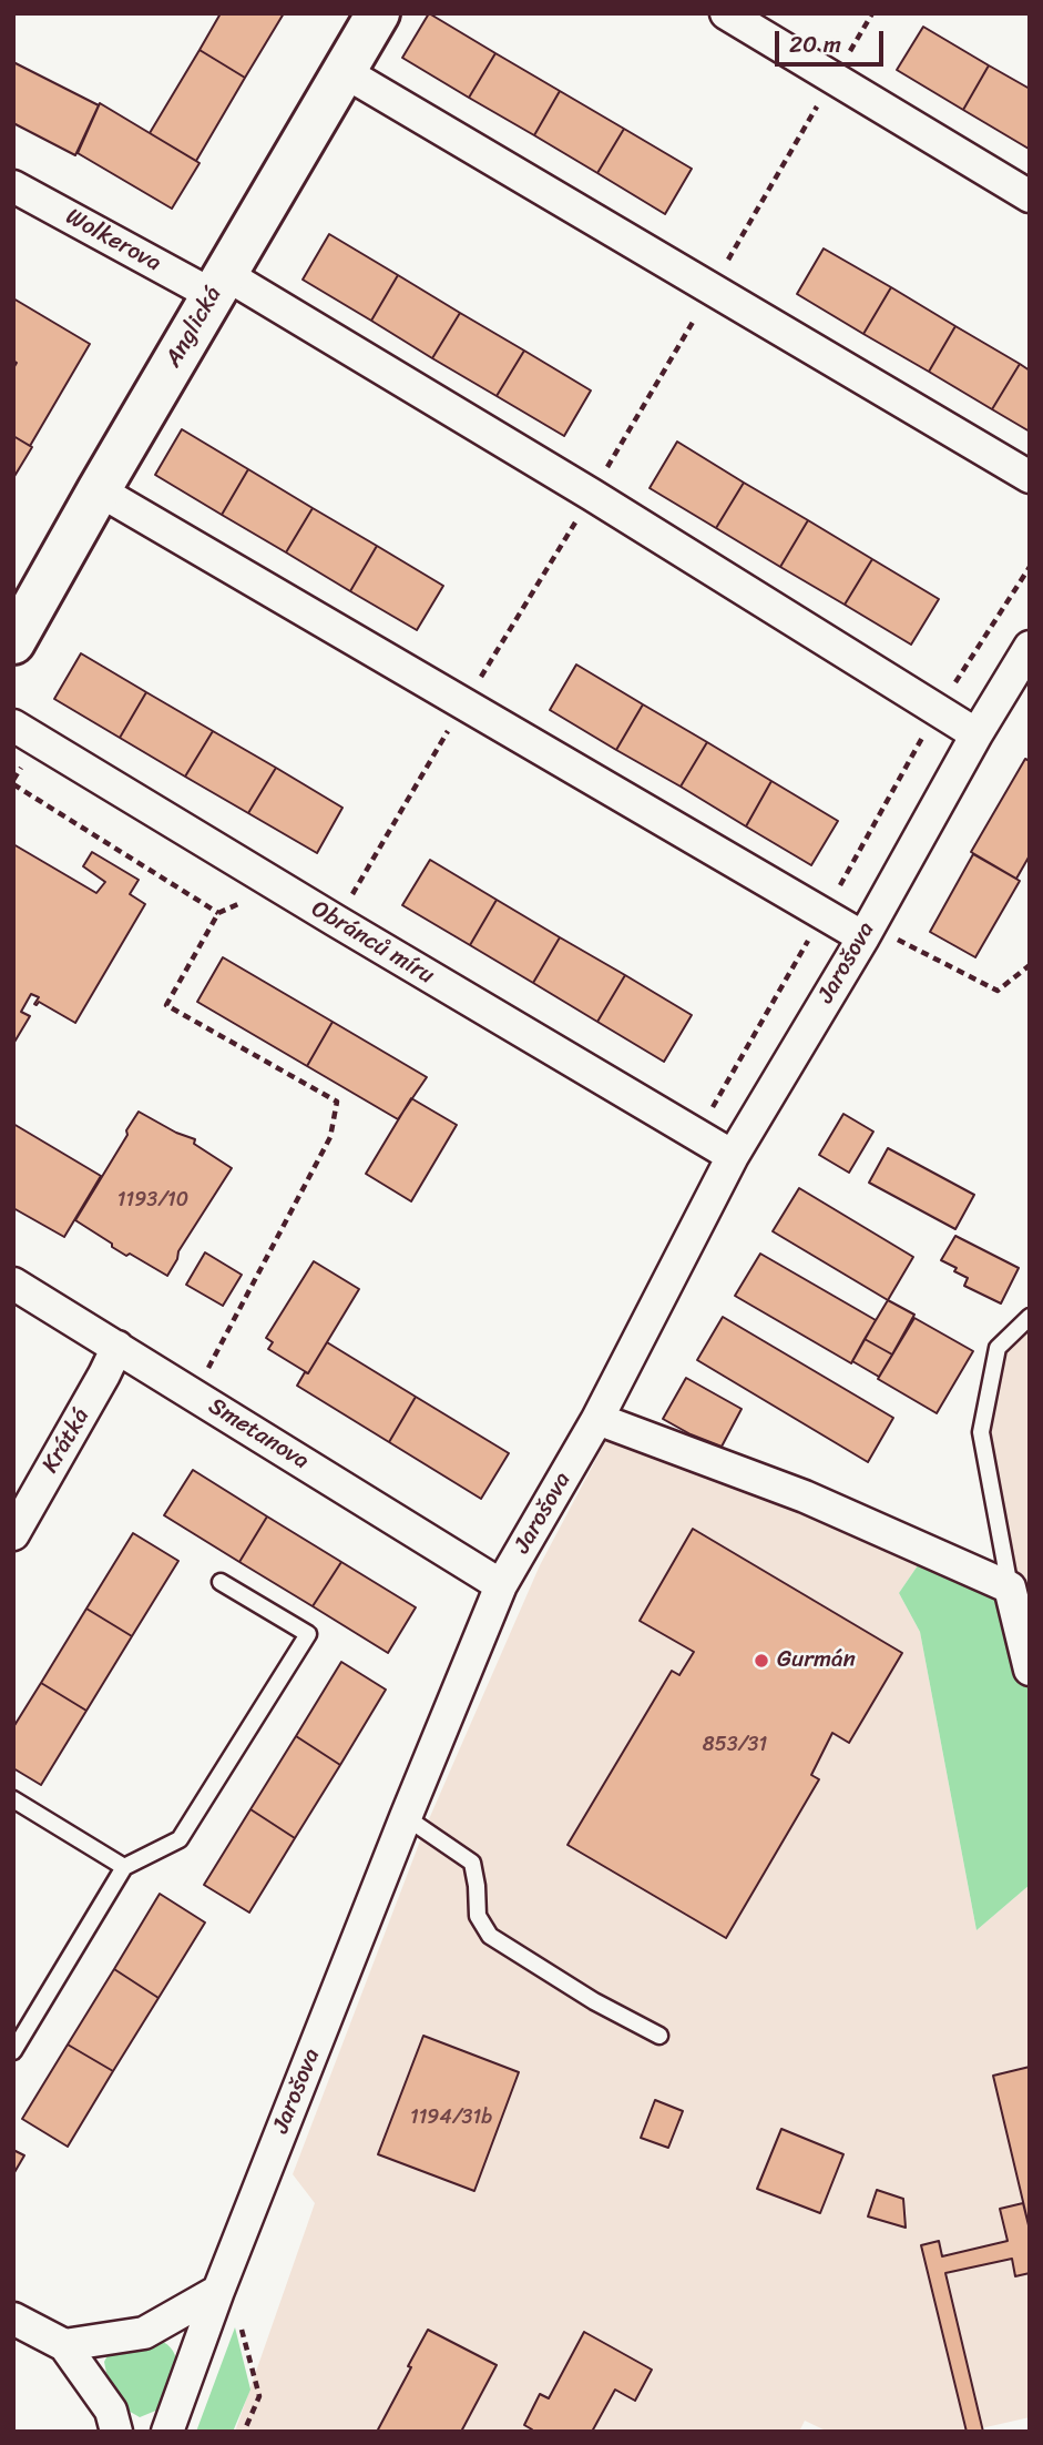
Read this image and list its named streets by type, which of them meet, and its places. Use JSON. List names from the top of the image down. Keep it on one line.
{"streets":{"street":["Wolkerova","Anglická","Obránců míru","Jarošova","Smetanova","Krátká"]},"crossings":[["Wolkerova","Anglická"],["Wolkerova","Jarošova"],["Obránců míru","Jarošova"],["Jarošova","Smetanova"],["Smetanova","Krátká"]],"places":["Gurmán"],"house_numbers":["1193/10","853/31","1194/31b"],"scale_bar":"20 m"}
